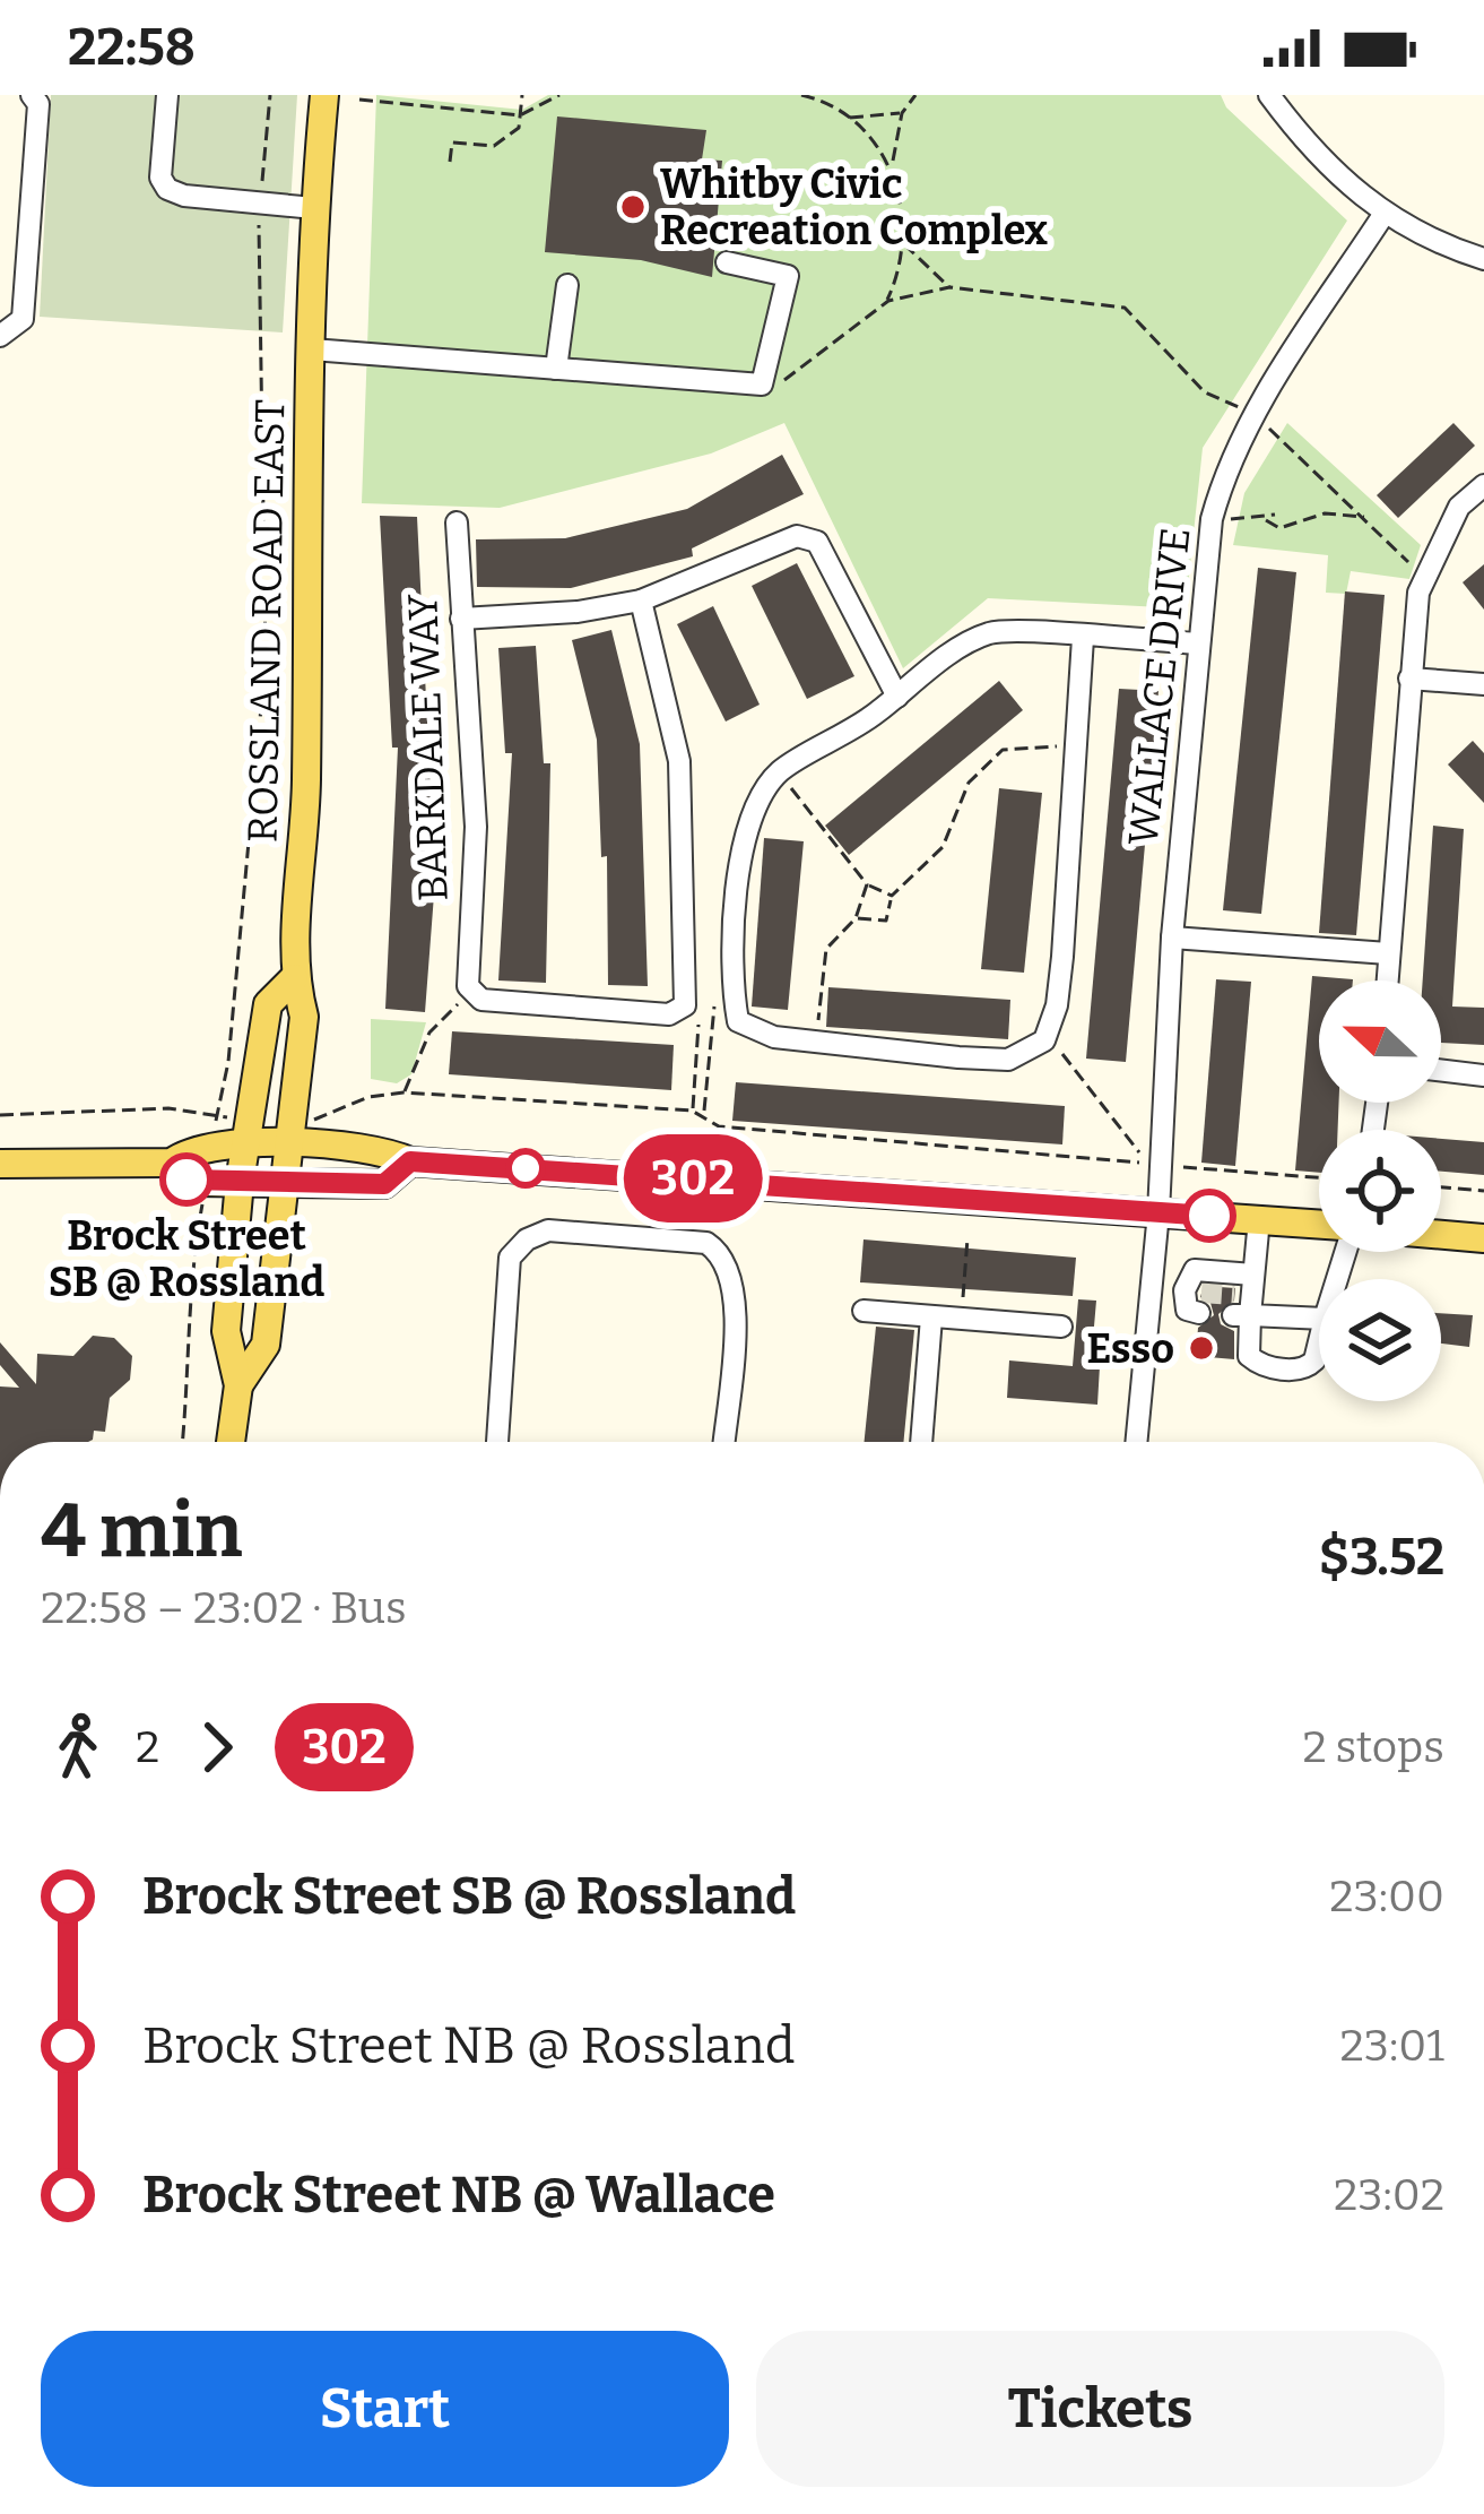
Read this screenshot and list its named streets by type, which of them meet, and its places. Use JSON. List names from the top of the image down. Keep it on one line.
{"streets":{"main road":["ROSSLAND ROAD EAST"],"street":["WALLACE DRIVE","BARKDALE WAY"]},"places":["Whitby Civic Recreation Complex","Brock Street SB @ Rossland","Esso"],"lines":["bus line 302"],"north":"left","page":{"status":"22:58","on_map":"302","heading":["4 min","22:58 – 23:02 · Bus","$3.52"],"legs":["2","302","2 stops"],"list":[{"name":"Brock Street SB @ Rossland","value":"23:00"},{"name":"Brock Street NB @ Rossland","value":"23:01"},{"name":"Brock Street NB @ Wallace","value":"23:02"}],"buttons":["Start","Tickets"]}}
